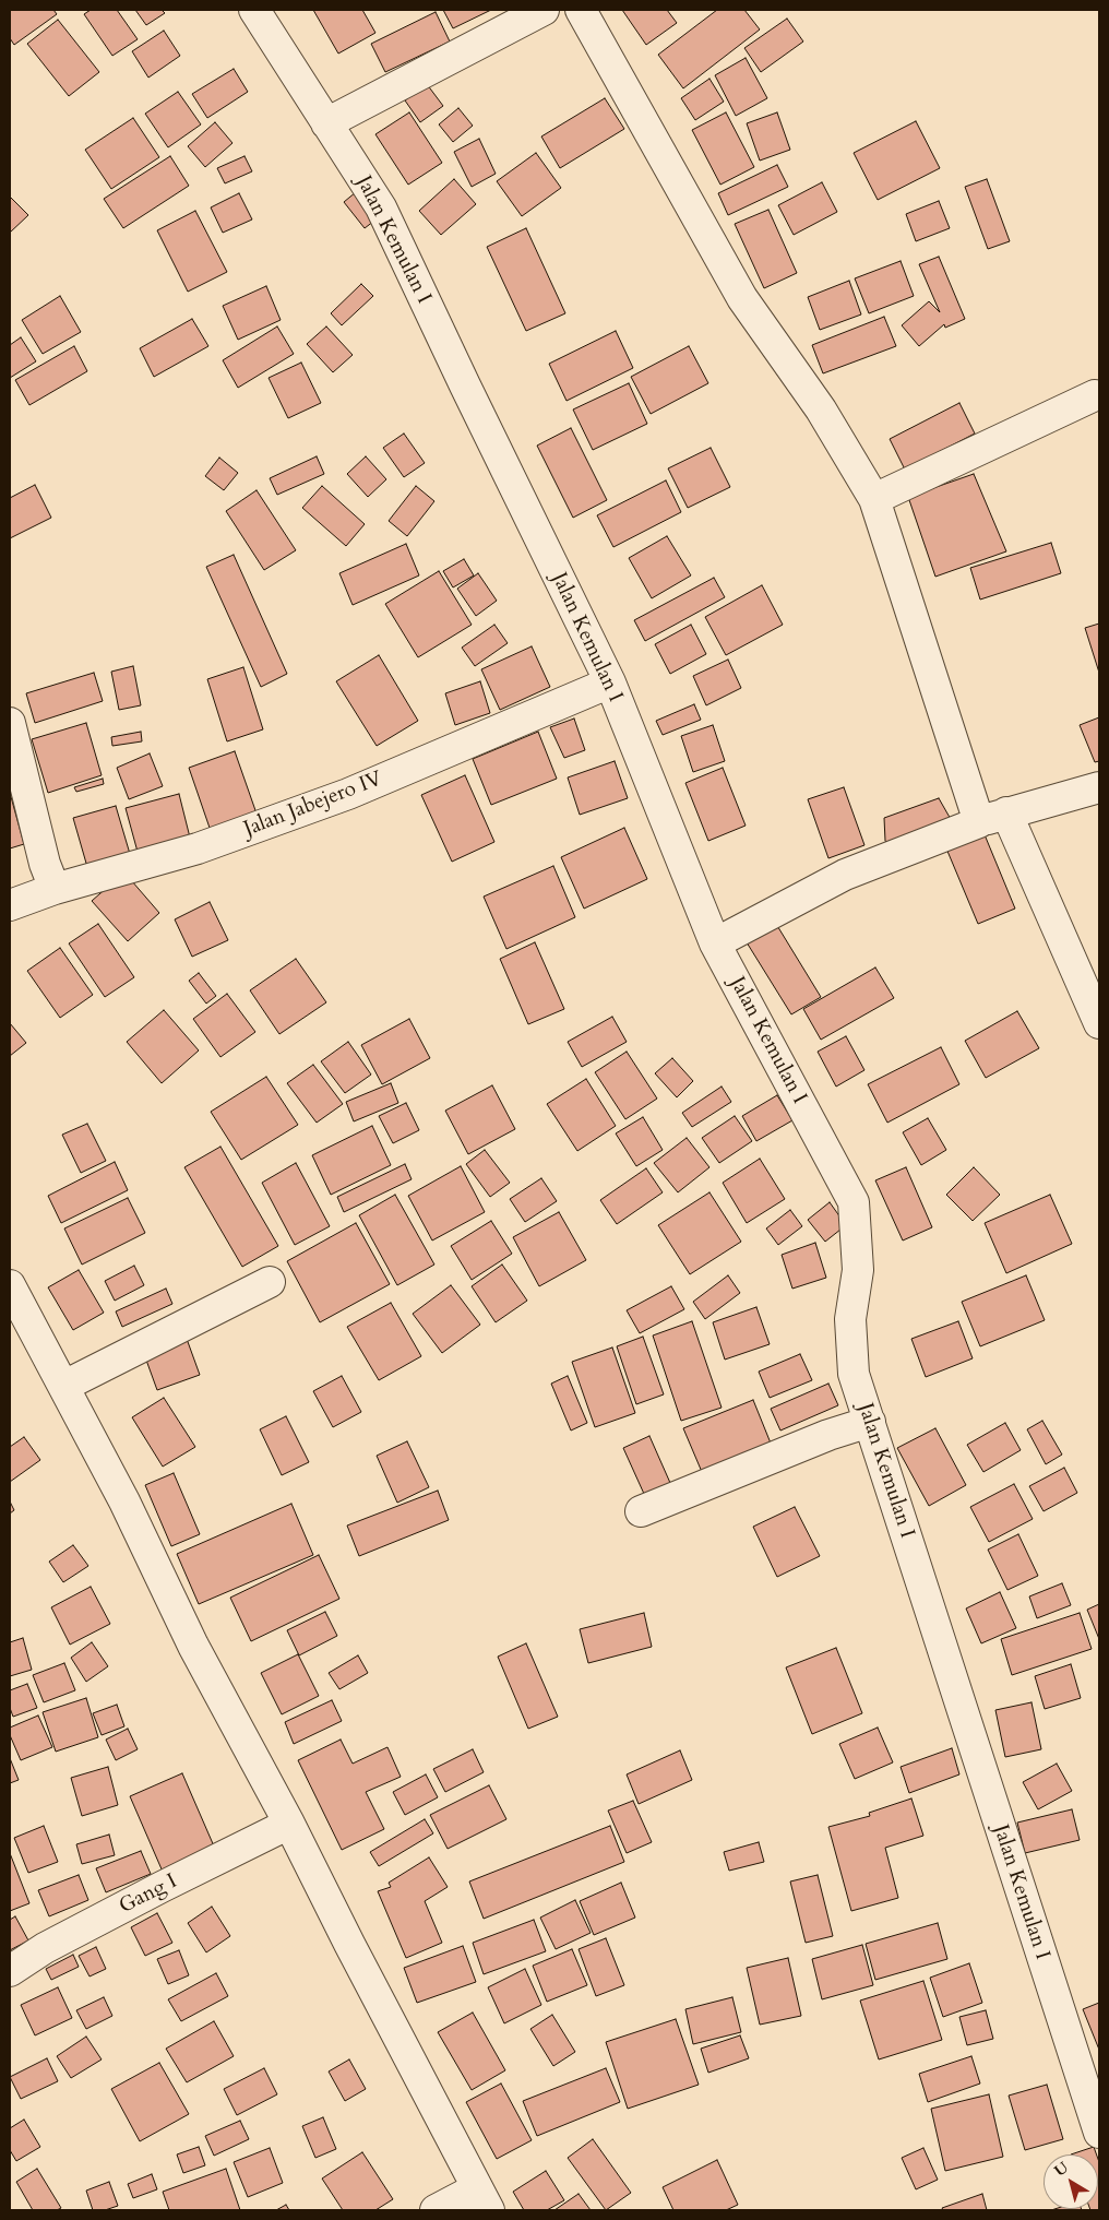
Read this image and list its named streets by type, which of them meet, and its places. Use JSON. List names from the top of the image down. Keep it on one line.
{"streets":{"street":["Jalan Kemulan I","Jalan Jabejero IV","Gang I"]},"crossings":[["Jalan Kemulan I","Jalan Jabejero IV"]],"north":"top left"}
